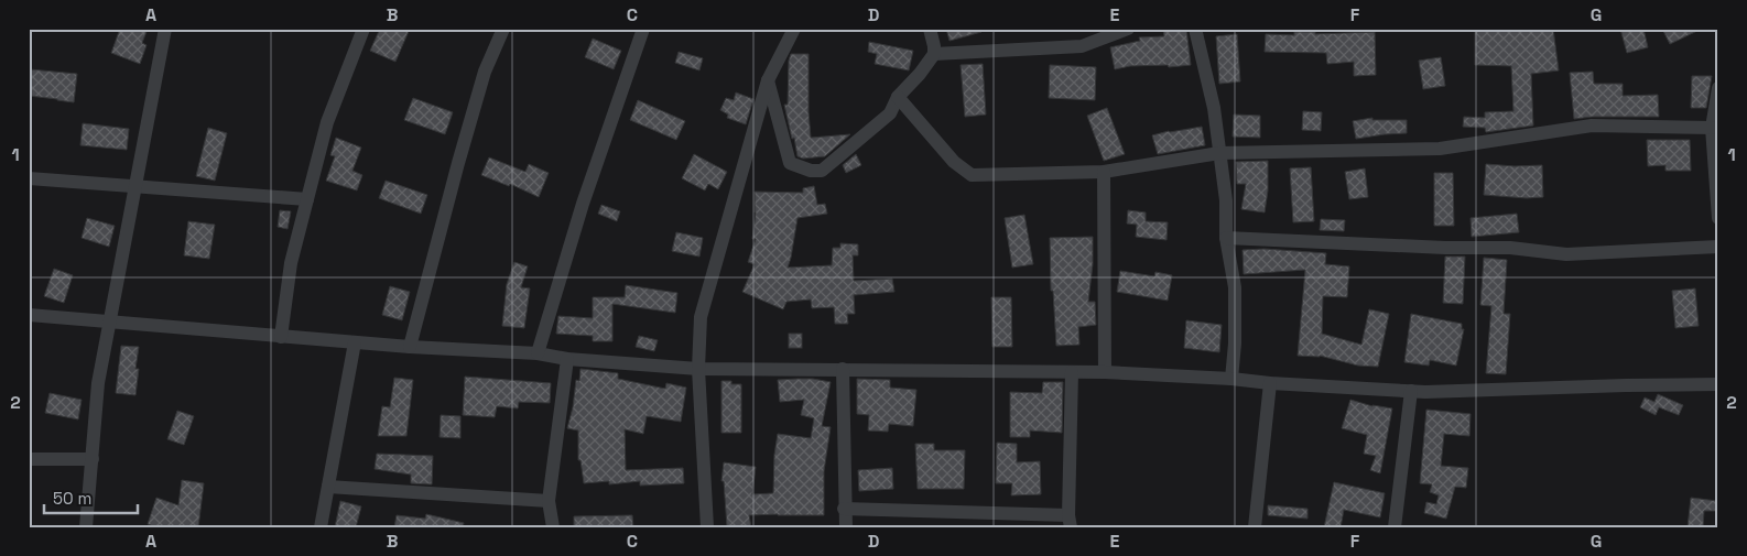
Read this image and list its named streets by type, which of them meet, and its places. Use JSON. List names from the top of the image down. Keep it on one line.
{"scale_bar":"50 m","grid":{"columns":["A","B","C","D","E","F","G"],"rows":["1","2"]}}
